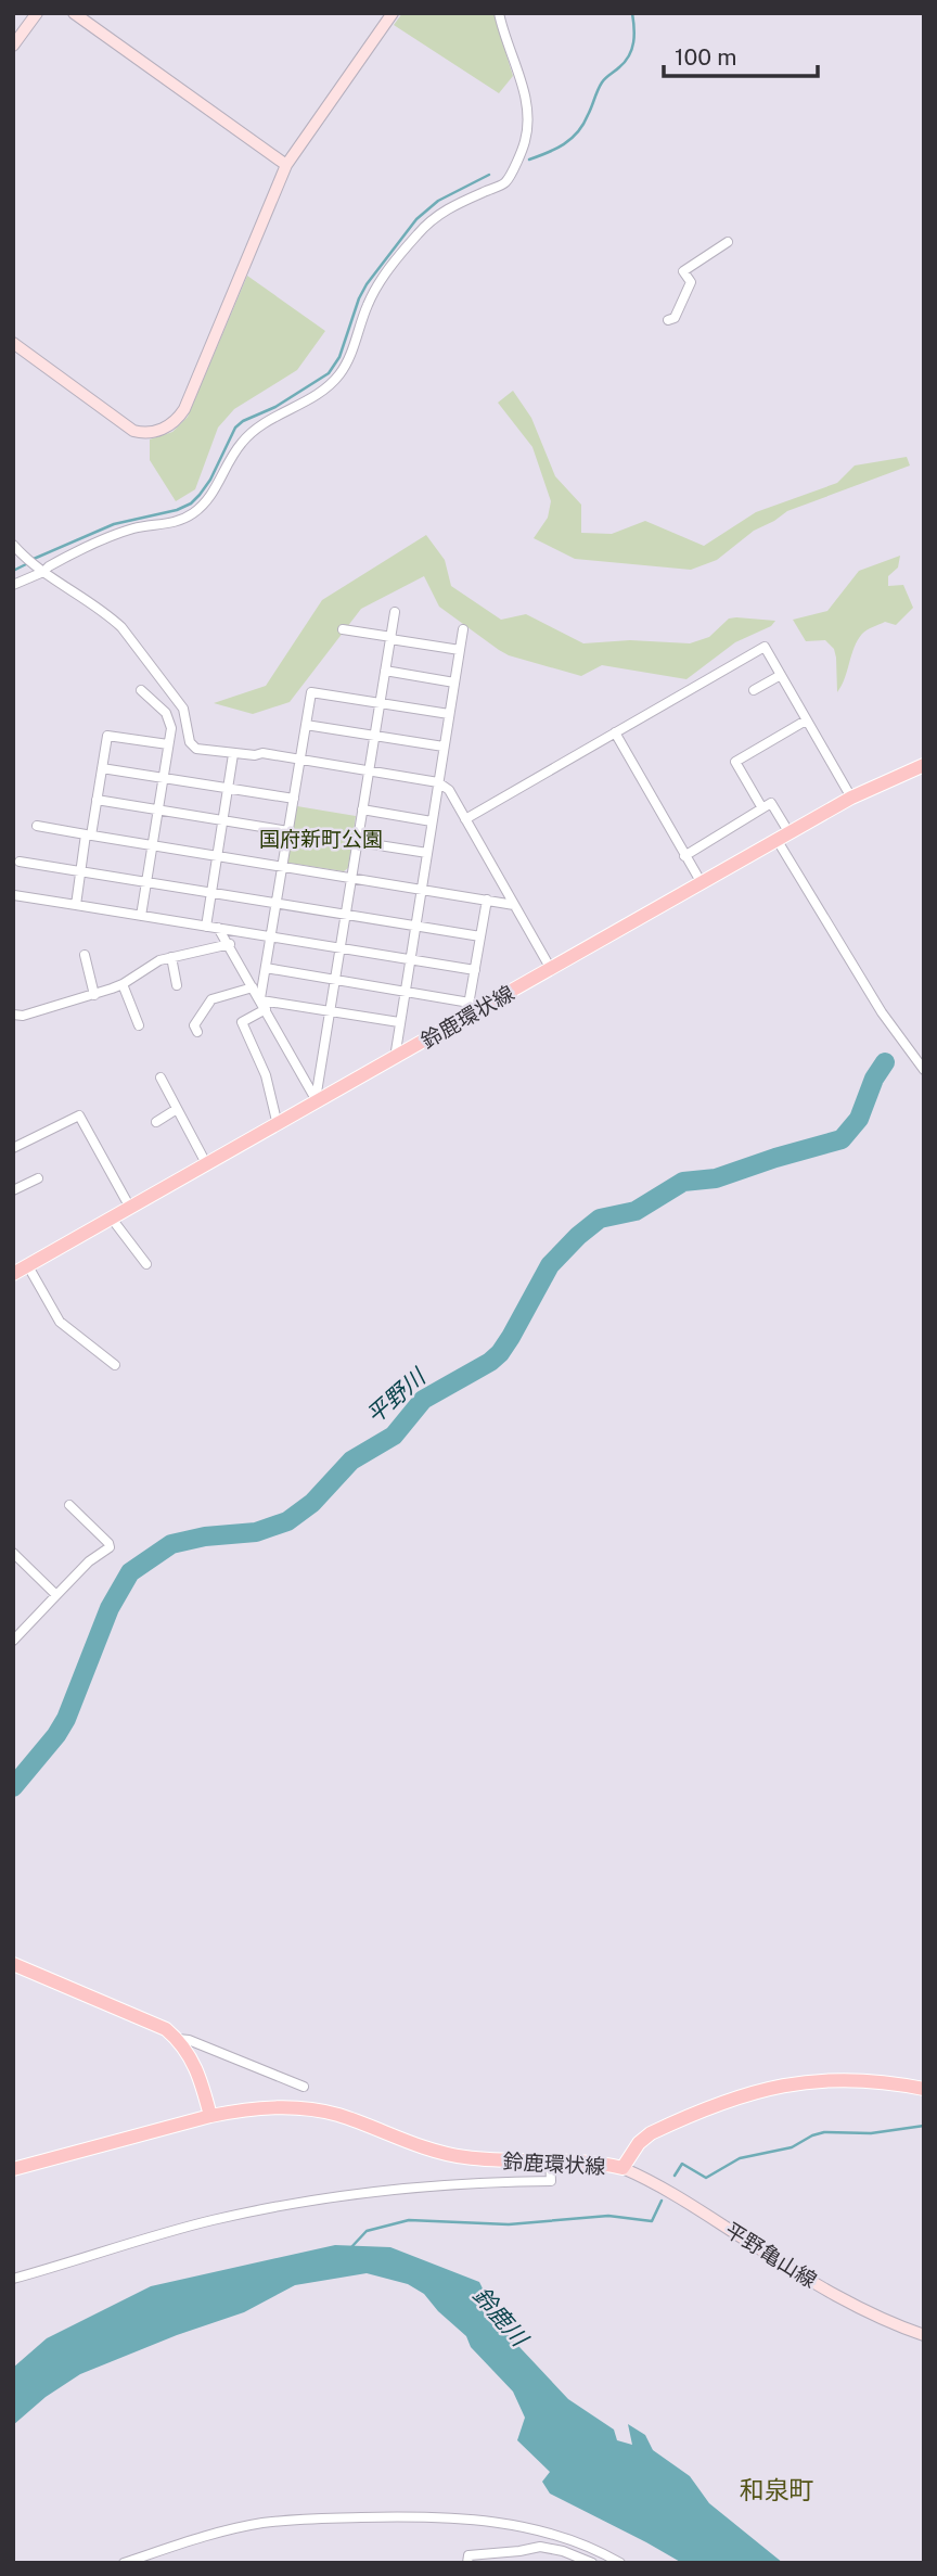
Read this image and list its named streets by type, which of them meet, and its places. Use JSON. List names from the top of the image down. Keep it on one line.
{"streets":{"main road":["鈴鹿環状線"],"street":["平野亀山線"]},"crossings":[["鈴鹿環状線","平野亀山線"]],"districts":["和泉町"],"water":["平野川","鈴鹿川"],"parks":["国府新町公園"],"scale_bar":"100 m"}
